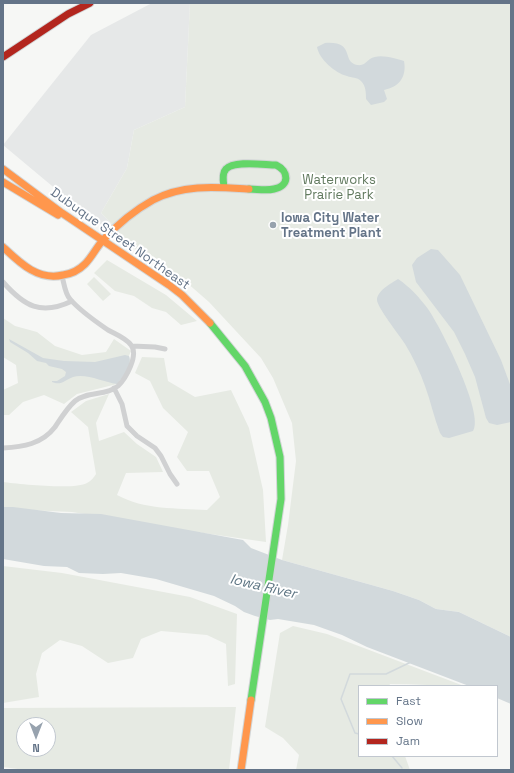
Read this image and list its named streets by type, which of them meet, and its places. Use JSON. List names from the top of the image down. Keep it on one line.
{"streets":{"main road":["Dubuque Street Northeast"]},"water":["Iowa River"],"parks":["Waterworks Prairie Park"],"places":["Iowa City Water Treatment Plant"],"legend":["Fast","Slow","Jam"],"north":"bottom"}
